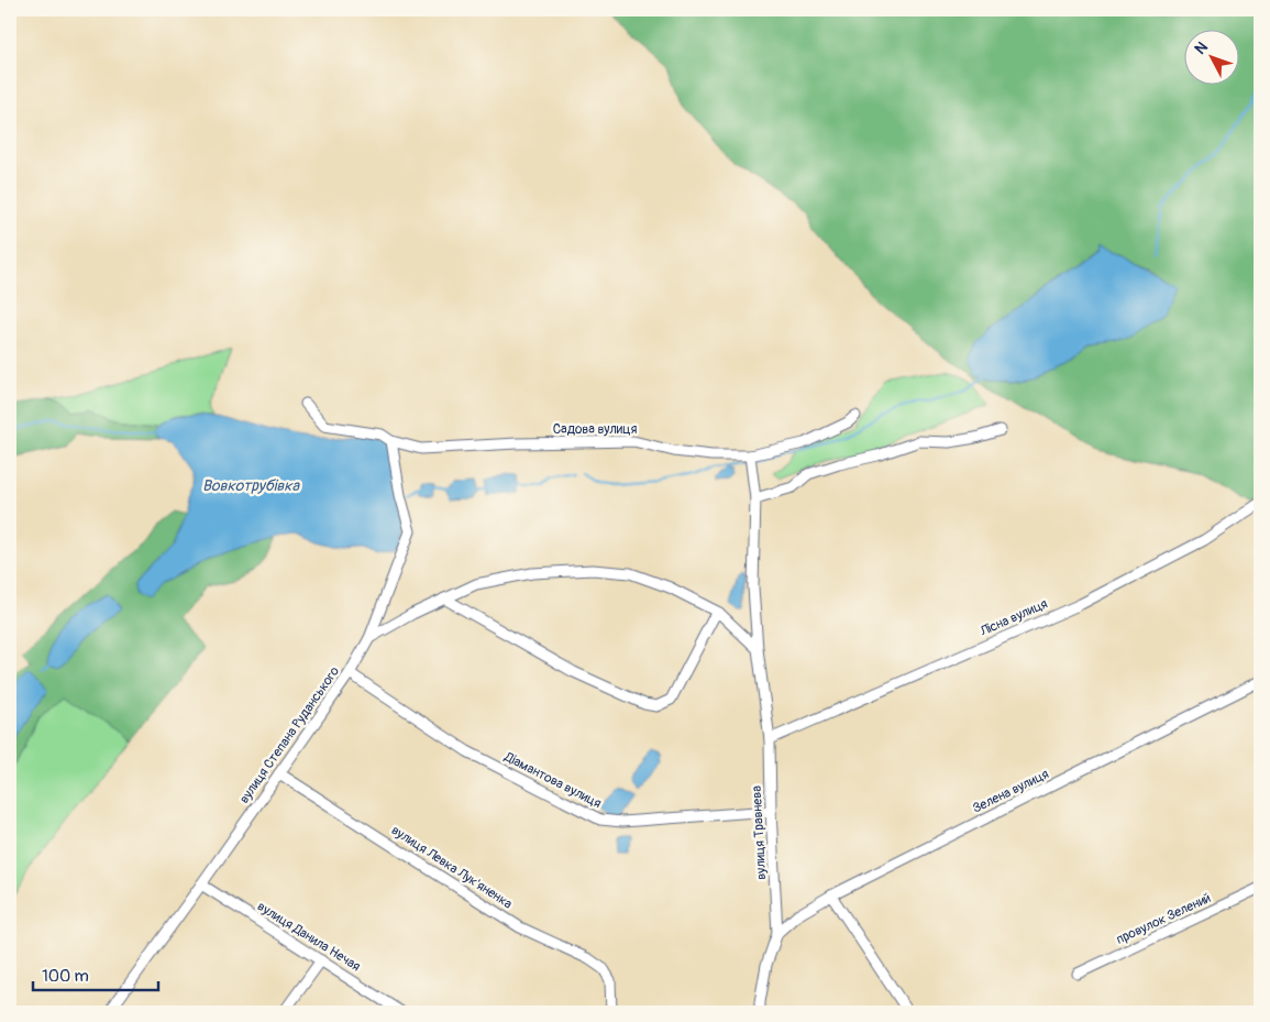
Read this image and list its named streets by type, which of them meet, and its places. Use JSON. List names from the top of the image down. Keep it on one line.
{"streets":{"street":["Садова вулиця","Лісна вулиця","вулиця Степана Руданського","Діамантова вулиця","Зелена вулиця","вулиця Травнева","вулиця Левка Лук'яненка","провулок Зелений","вулиця Данила Нечая"]},"crossings":[["Садова вулиця","вулиця Степана Руданського"],["Садова вулиця","вулиця Травнева"],["Лісна вулиця","вулиця Травнева"],["вулиця Степана Руданського","Діамантова вулиця"],["вулиця Степана Руданського","вулиця Левка Лук'яненка"],["вулиця Степана Руданського","вулиця Данила Нечая"],["Діамантова вулиця","вулиця Травнева"],["Зелена вулиця","вулиця Травнева"]],"water":["Вовкотрубівка"],"scale_bar":"100 m","north":"top left"}
